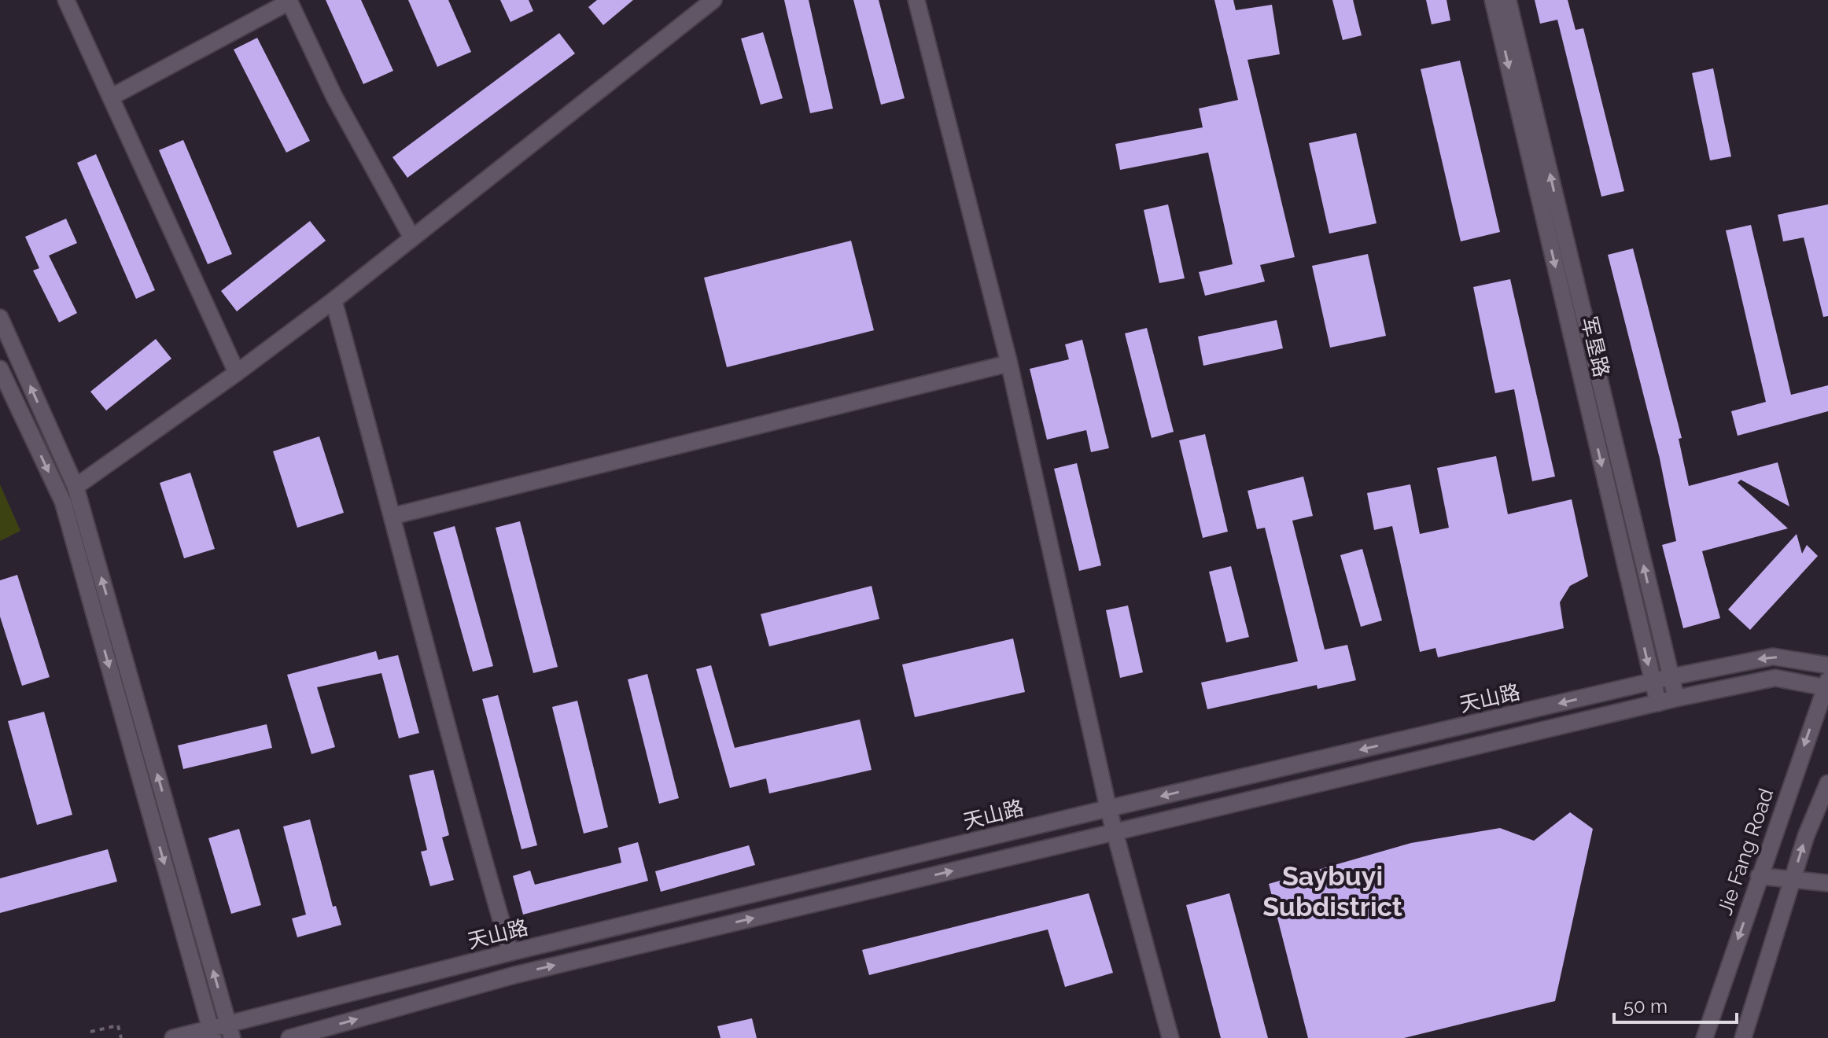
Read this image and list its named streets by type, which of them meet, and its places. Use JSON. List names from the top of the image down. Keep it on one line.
{"streets":{"street":["军垦路","天山路","Jie Fang Road"]},"crossings":[["军垦路","天山路"]],"districts":["Saybuyi Subdistrict"],"scale_bar":"50 m"}
